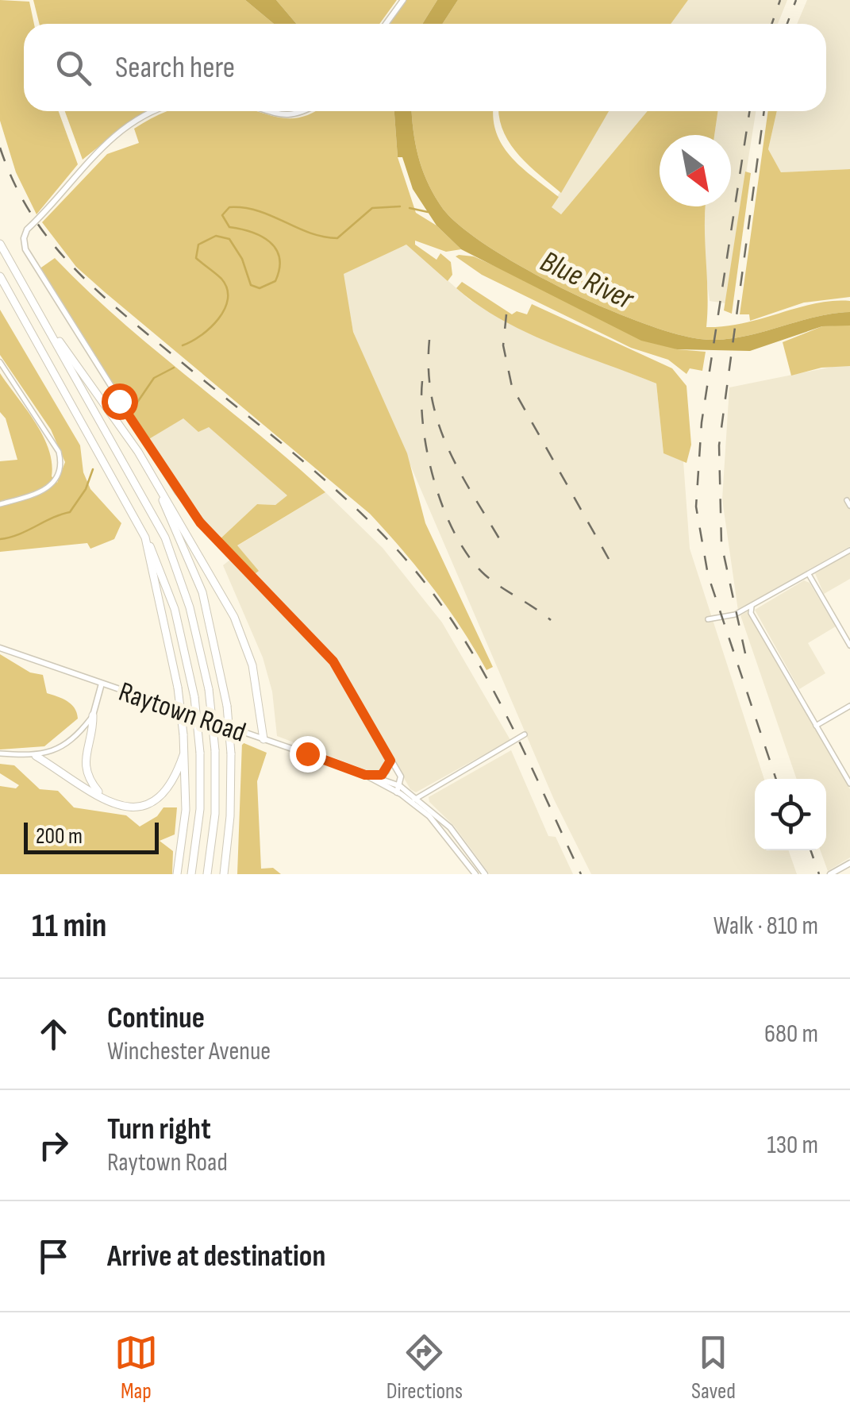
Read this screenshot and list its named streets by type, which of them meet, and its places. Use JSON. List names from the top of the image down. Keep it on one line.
{"streets":{"street":["Raytown Road"]},"water":["Blue River"],"scale_bar":"200 m","north":"bottom right","page":{"search":"Search here","scale":"200 m","heading":["11 min","Walk · 810 m"],"list":[["Continue","Winchester Avenue","680 m"],["Turn right","Raytown Road","130 m"],"Arrive at destination"],"nav":["Map","Directions","Saved"]}}
